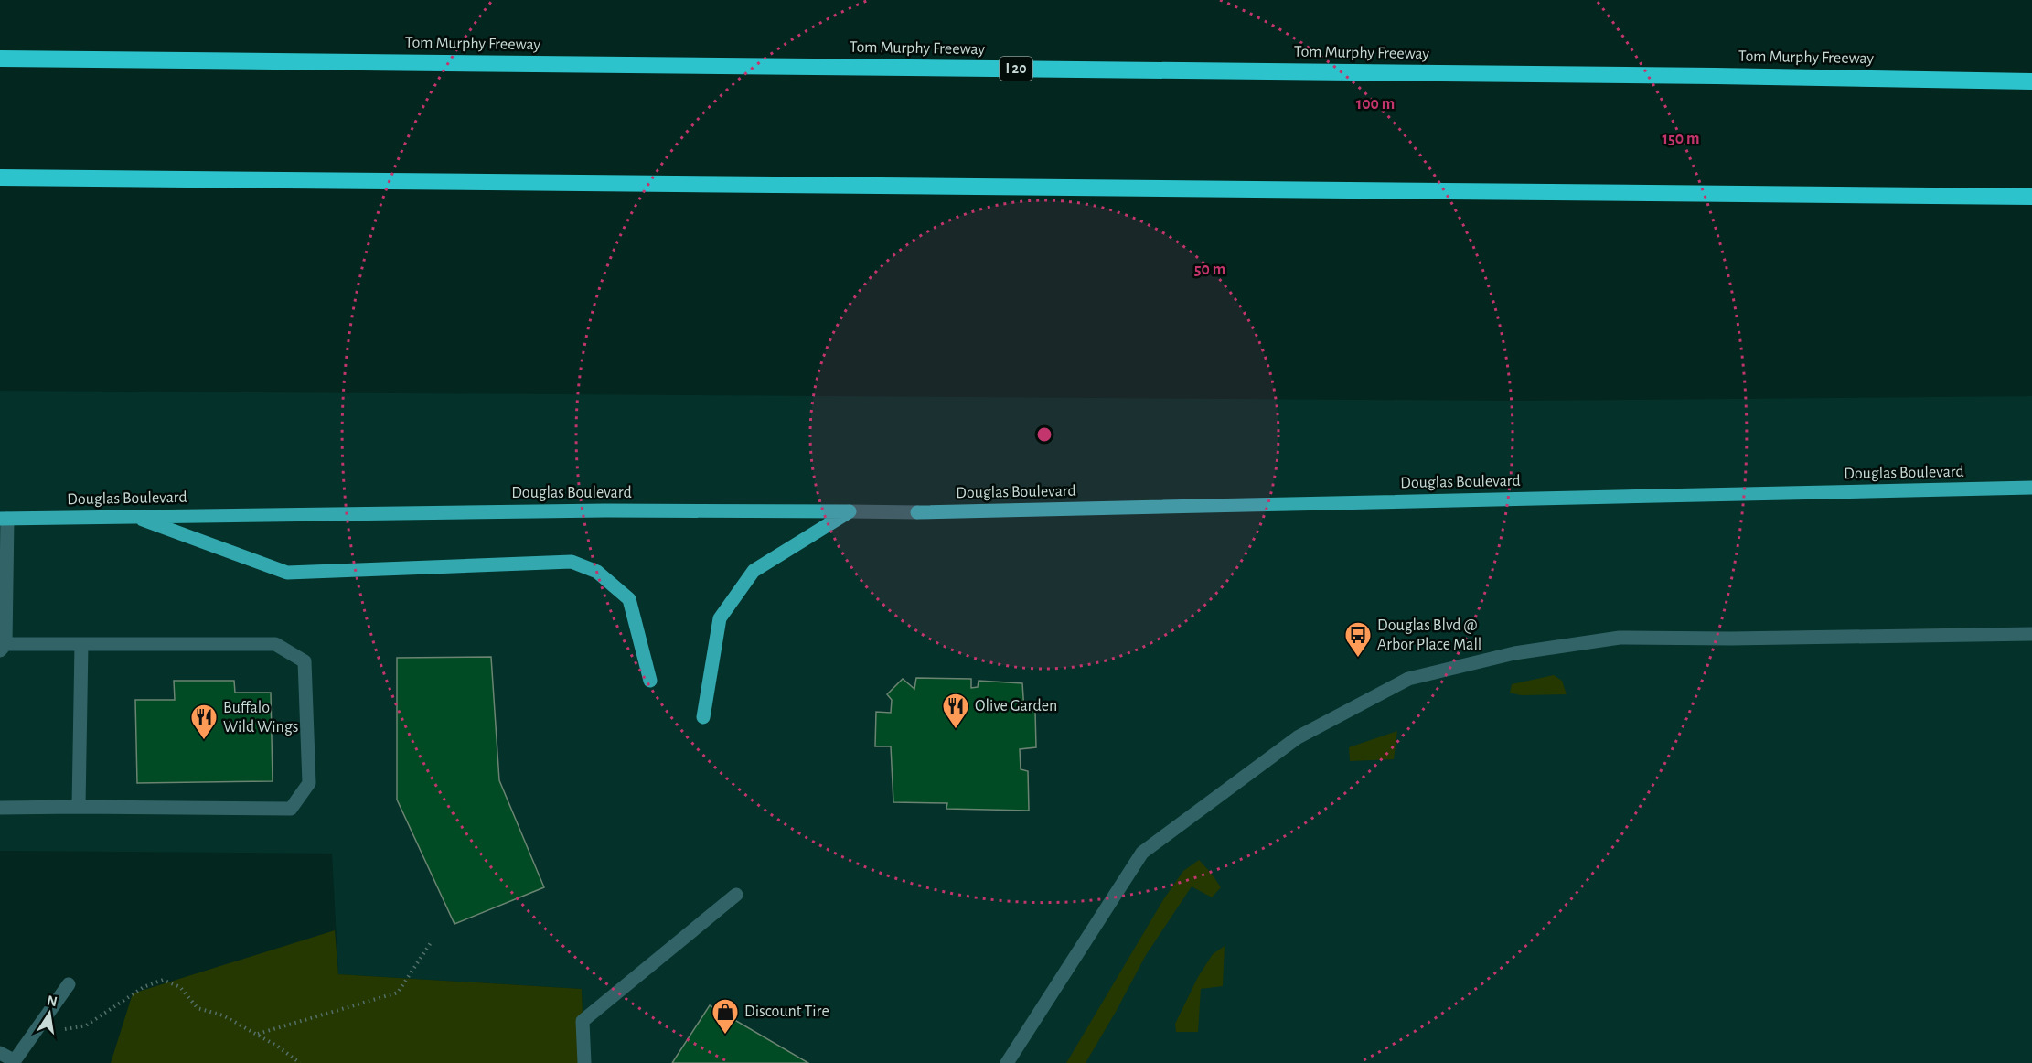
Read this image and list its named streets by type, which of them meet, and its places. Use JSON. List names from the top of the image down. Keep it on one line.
{"streets":{"highway":["Tom Murphy Freeway","I 20"],"main road":["Douglas Boulevard"]},"places":{"bus stop":["Douglas Blvd @ Arbor Place Mall"],"restaurant":["Olive Garden","Buffalo Wild Wings"],"shop":["Discount Tire"]},"north":"top","rings":["100 m","150 m","50 m"]}
